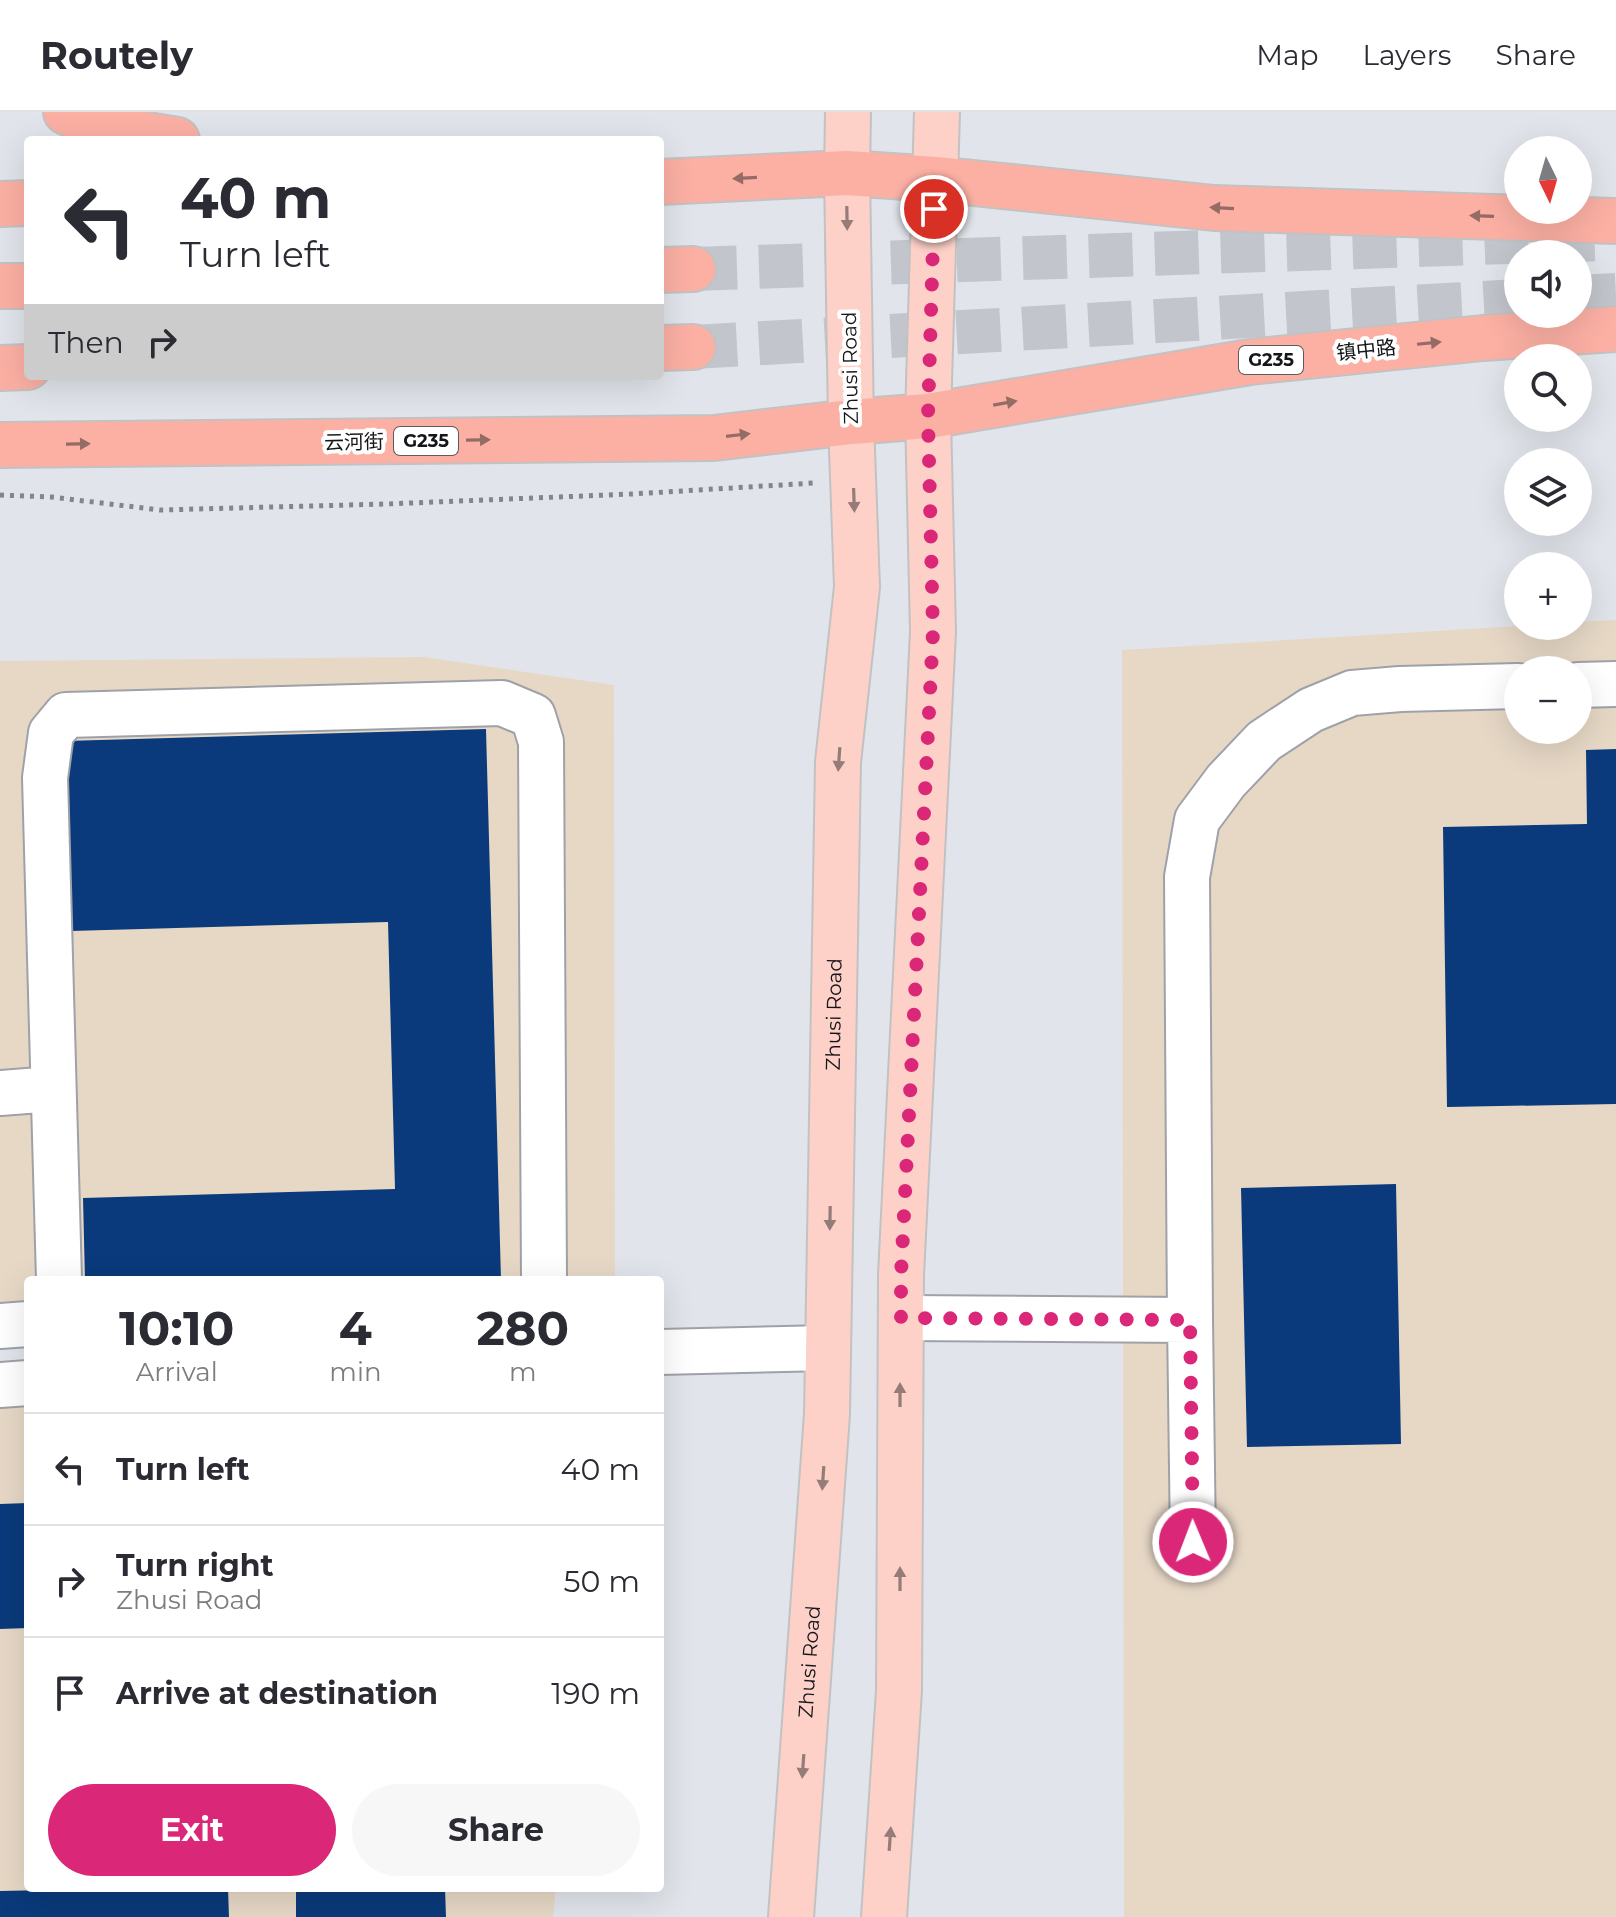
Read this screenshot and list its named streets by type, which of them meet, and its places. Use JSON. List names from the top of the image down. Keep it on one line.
{"streets":{"highway":["镇中路","G235","云河街"],"main road":["Zhusi Road"]},"crossings":[["镇中路","G235"],["G235","Zhusi Road"],["G235","云河街"],["Zhusi Road","云河街"]],"north":"bottom","page":{"header":"Routely","nav":["Map","Layers","Share"],"map_buttons":["+","−"],"turn":["40 m","Turn left"],"then":"Then","eta":["10:10","Arrival","4","min","280","m"],"list":[{"name":"Turn left","value":"40 m"},{"name":"Turn right","note":"Zhusi Road","value":"50 m"},{"name":"Arrive at destination","value":"190 m"}],"buttons":["Exit","Share"]}}
